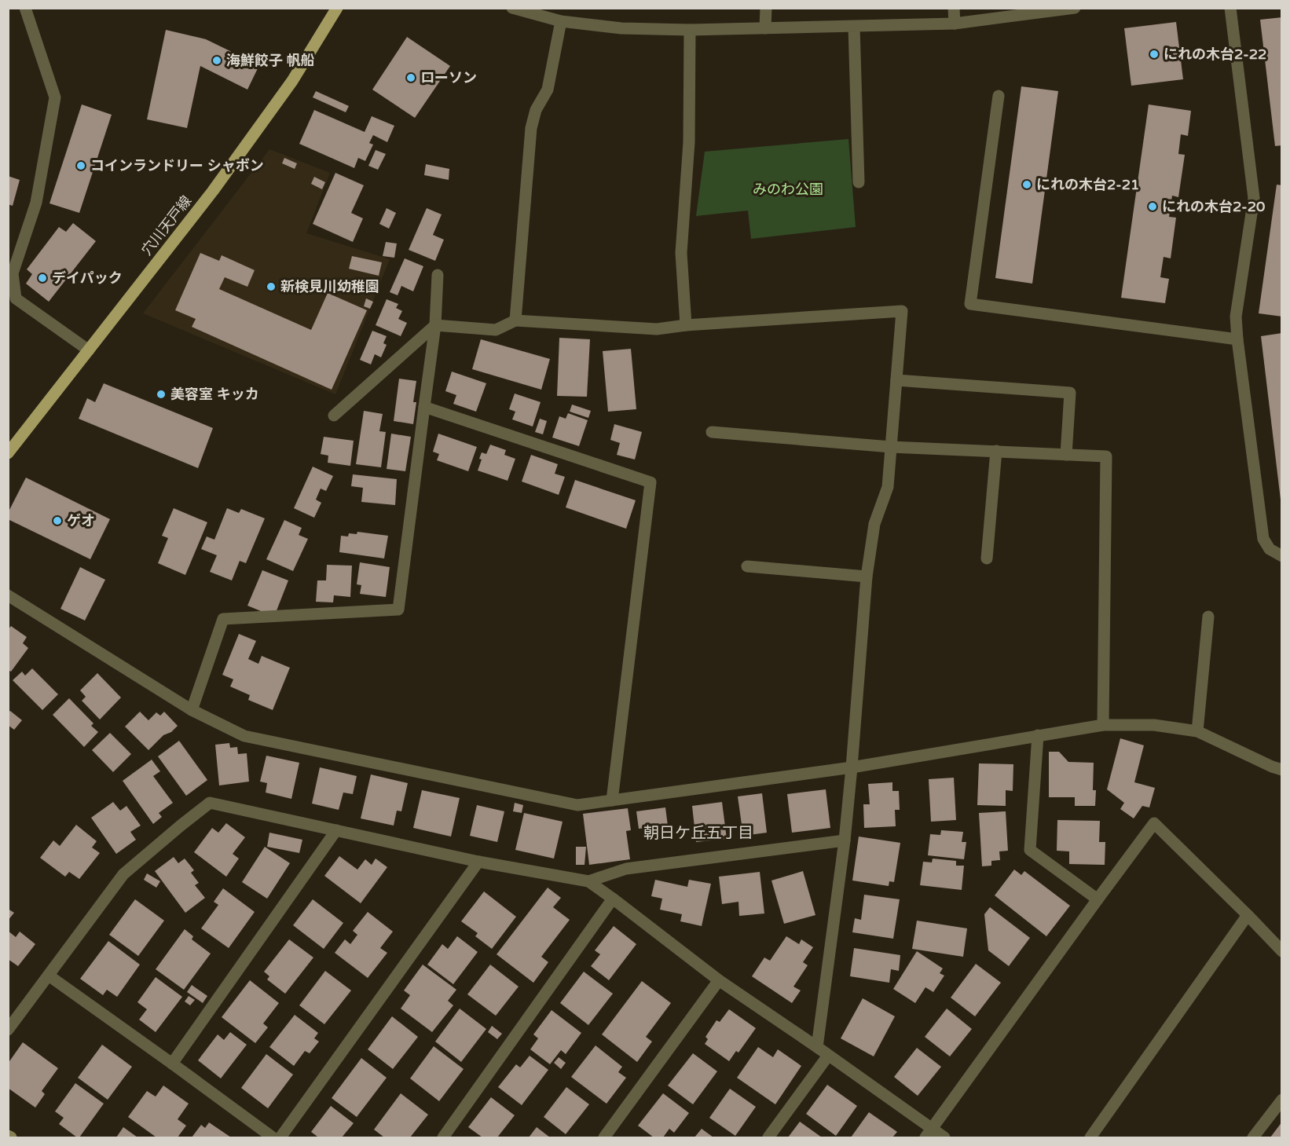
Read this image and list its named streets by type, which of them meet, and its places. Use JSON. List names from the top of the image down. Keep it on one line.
{"streets":{"main road":["穴川天戸線"]},"districts":["朝日ケ丘五丁目"],"parks":["みのわ公園"],"places":["にれの木台2-22","海鮮餃子 帆船","ローソン","コインランドリー シャボン","にれの木台2-21","にれの木台2-20","デイパック","新検見川幼稚園","美容室 キッカ","ゲオ"]}
